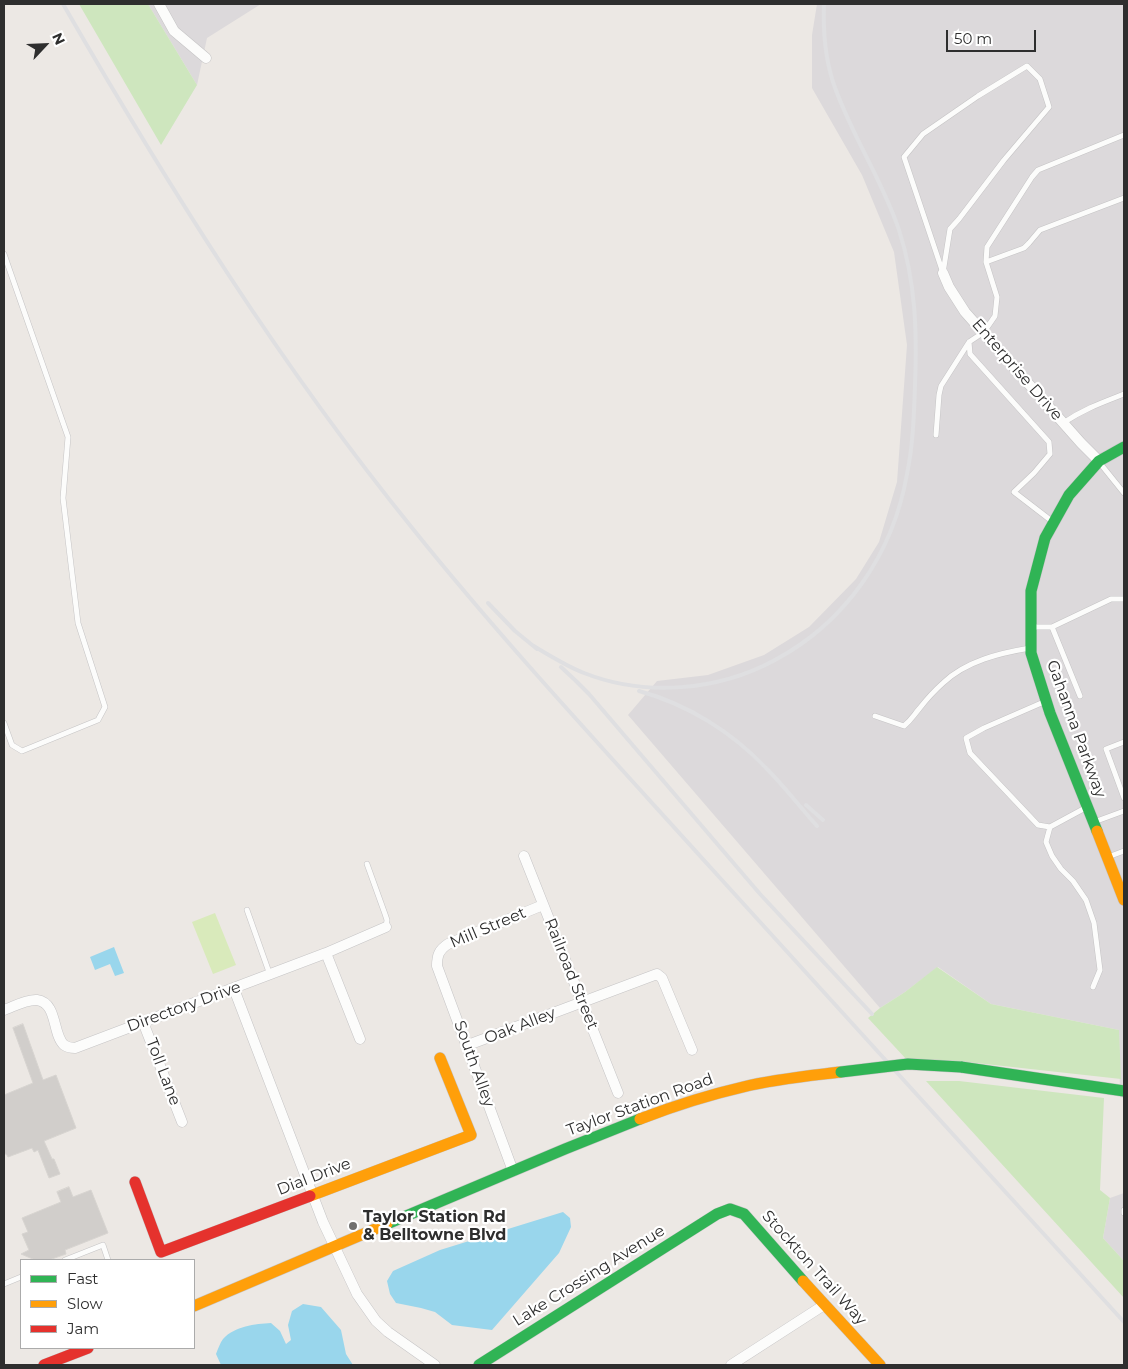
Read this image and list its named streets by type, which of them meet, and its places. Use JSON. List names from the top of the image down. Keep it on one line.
{"streets":{"street":["Enterprise Drive","Gahanna Parkway","Mill Street","Railroad Street","Directory Drive","Oak Alley","South Alley","Toll Lane","Taylor Station Road","Dial Drive","Stockton Trail Way","Lake Crossing Avenue"]},"crossings":[["Enterprise Drive","Gahanna Parkway"],["Mill Street","Railroad Street"],["Mill Street","South Alley"],["Railroad Street","Oak Alley"],["Directory Drive","Toll Lane"],["Oak Alley","South Alley"],["South Alley","Taylor Station Road"],["Stockton Trail Way","Lake Crossing Avenue"]],"places":["Taylor Station Rd & Belltowne Blvd"],"legend":["Fast","Slow","Jam"],"scale_bar":"50 m","north":"top right"}
